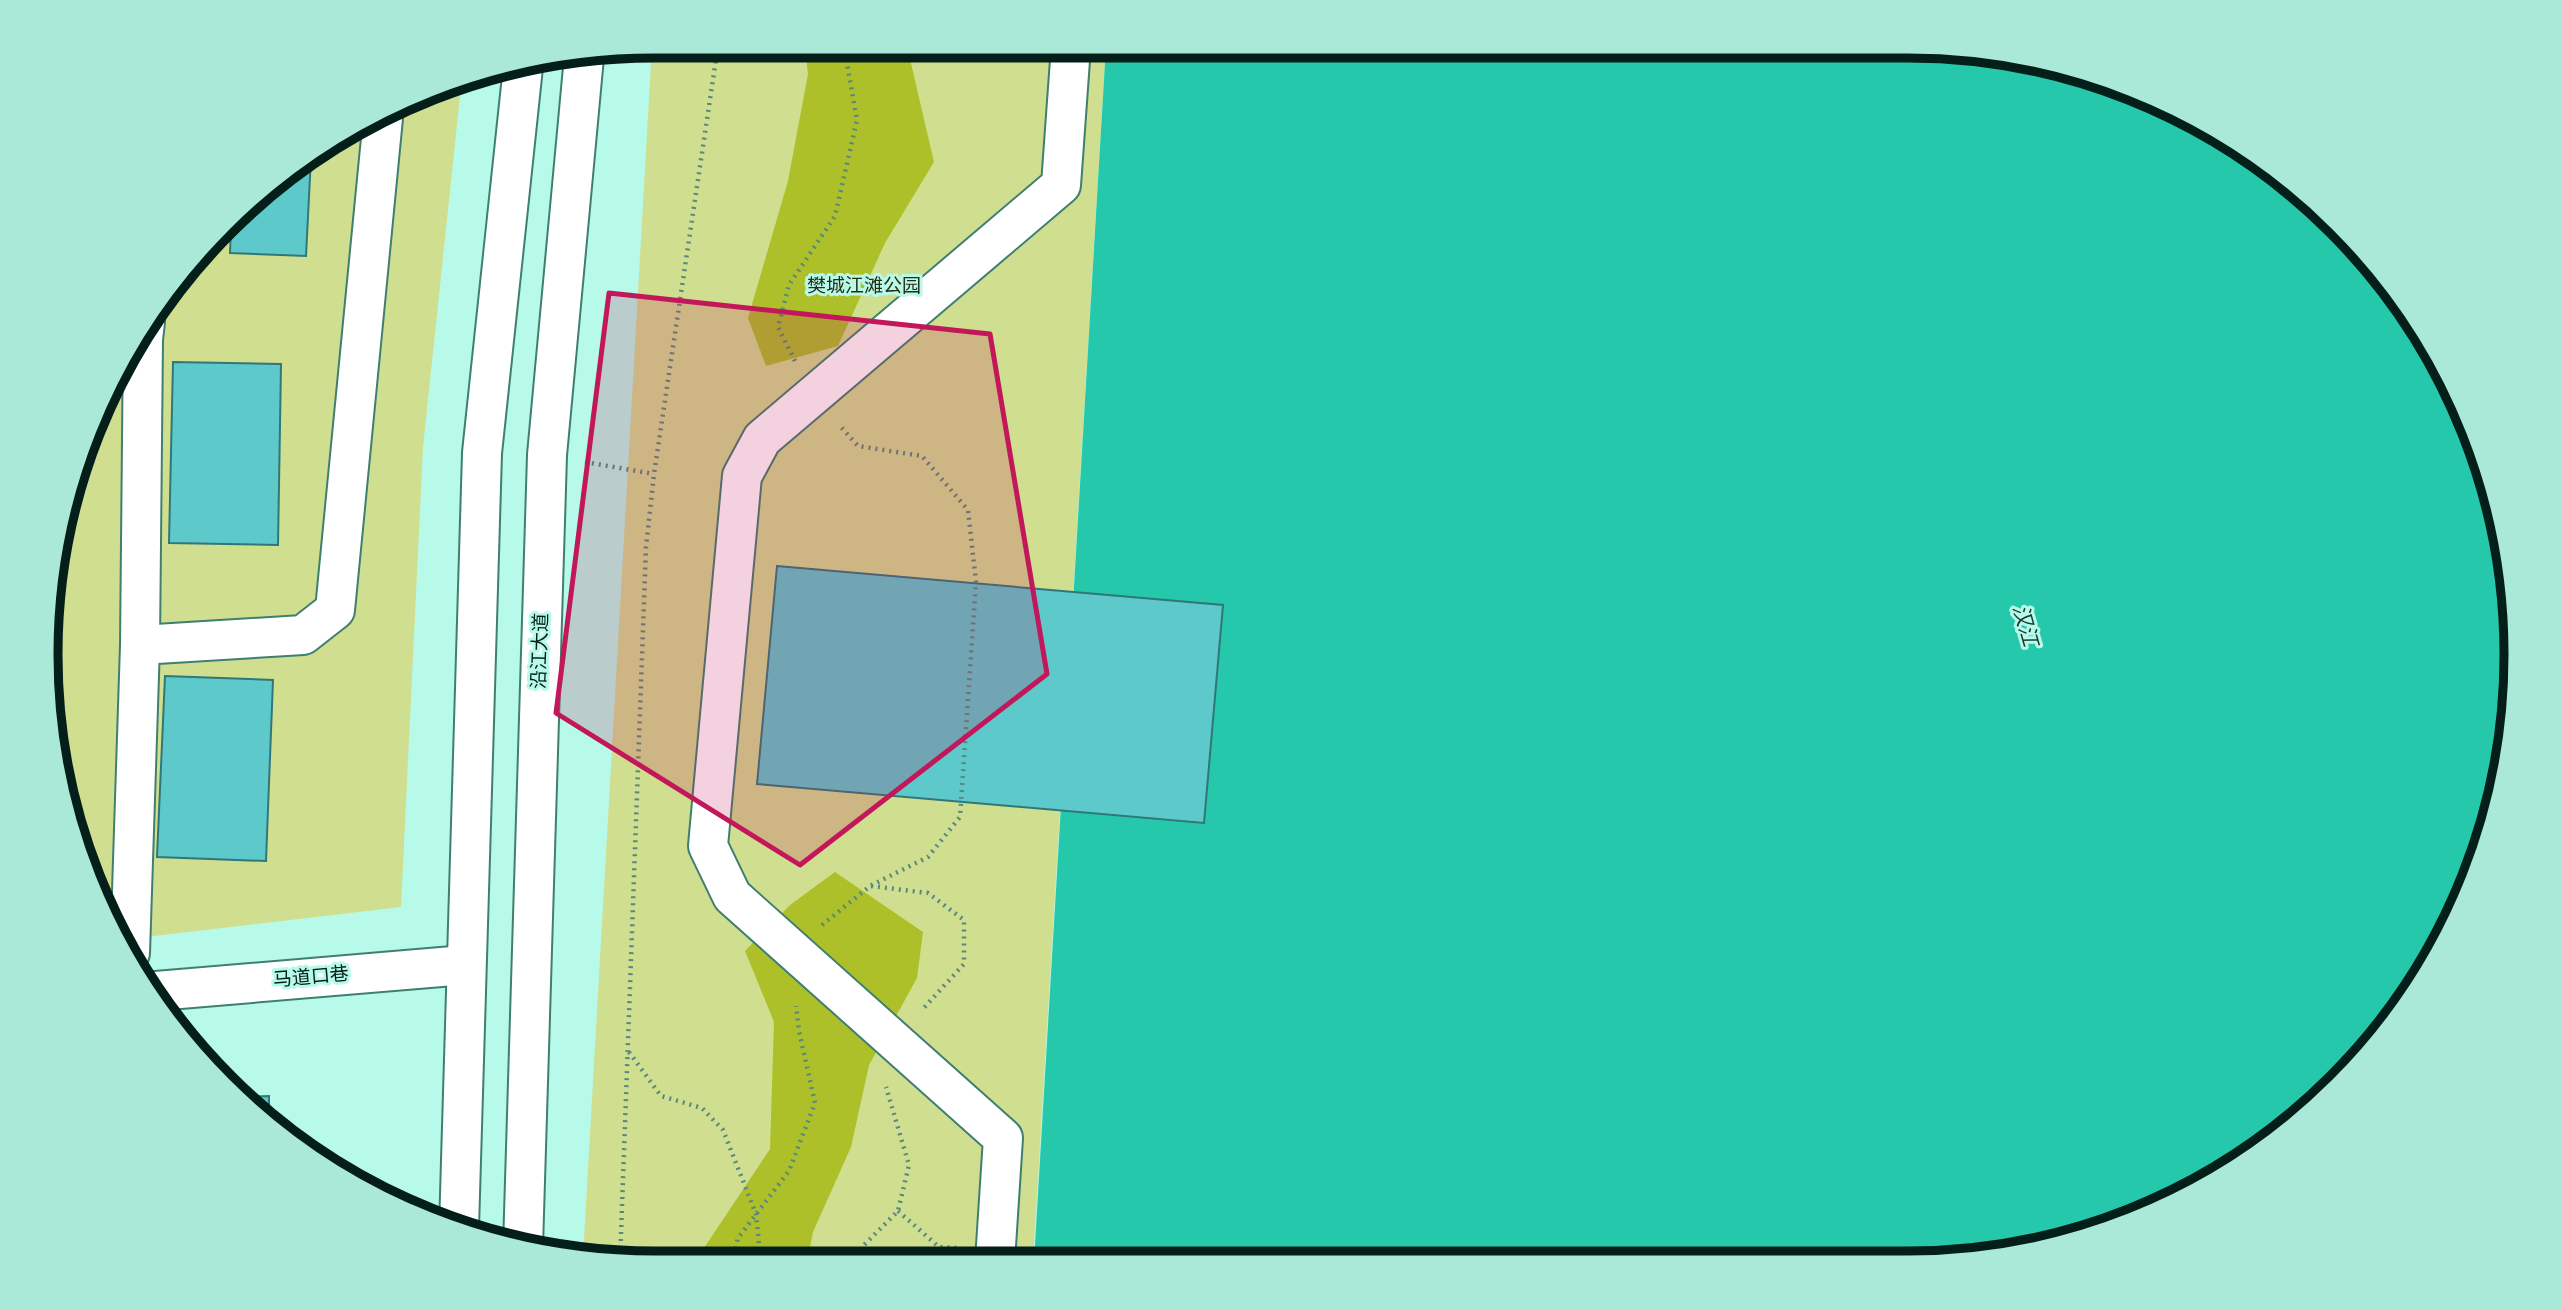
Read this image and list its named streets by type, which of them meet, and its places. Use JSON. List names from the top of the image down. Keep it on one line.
{"streets":{"main road":["沿江大道","马道口巷"]},"water":["汉江"],"parks":["樊城江滩公园"]}
